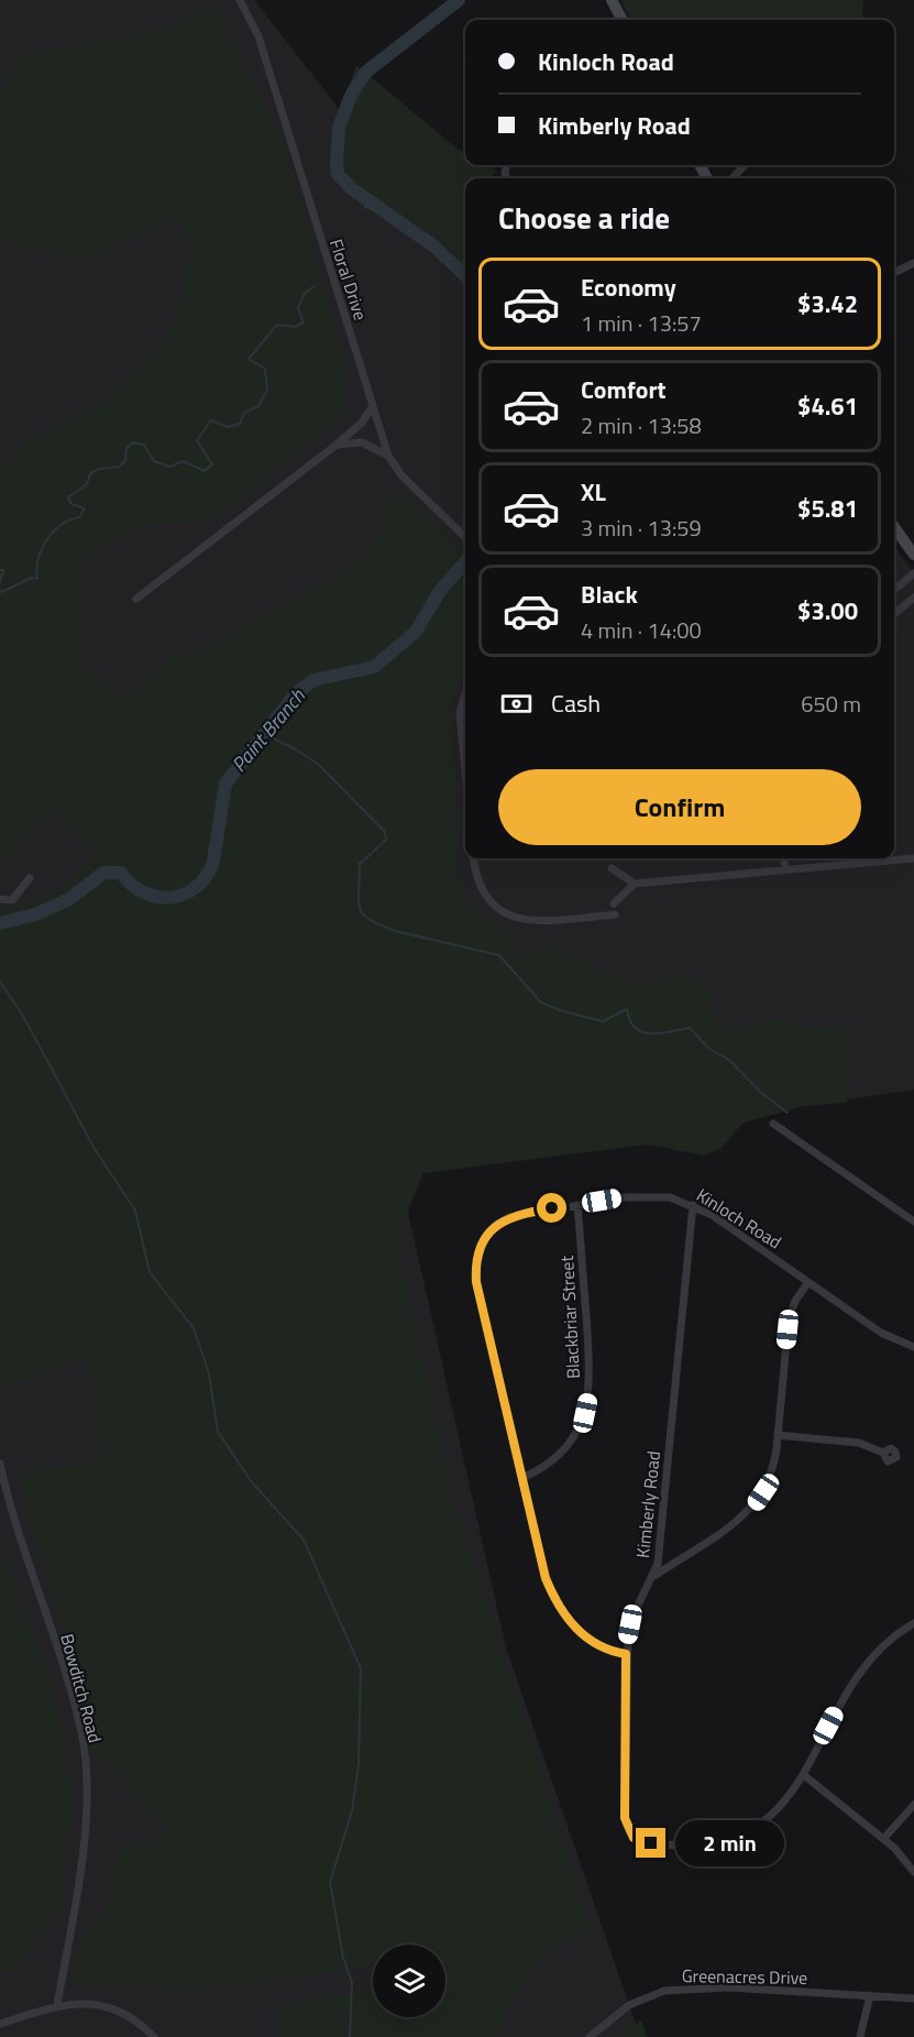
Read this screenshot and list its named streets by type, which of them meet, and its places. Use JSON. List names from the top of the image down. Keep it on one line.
{"streets":{"street":["Floral Drive","Kinloch Road","Blackbriar Street","Kimberly Road","Bowditch Road","Greenacres Drive"]},"crossings":[["Kinloch Road","Blackbriar Street"],["Kinloch Road","Kimberly Road"]],"water":["Paint Branch"],"page":{"banner":["Kinloch Road","Kimberly Road"],"heading":"Choose a ride","list":[{"name":"Economy","note":"1 min · 13:57","value":"$3.42"},{"name":"Comfort","note":"2 min · 13:58","value":"$4.61"},{"name":"XL","note":"3 min · 13:59","value":"$5.81"},{"name":"Black","note":"4 min · 14:00","value":"$3.00"}],"pay":["Cash","650 m"],"buttons":"Confirm","bubble":"2 min"}}
